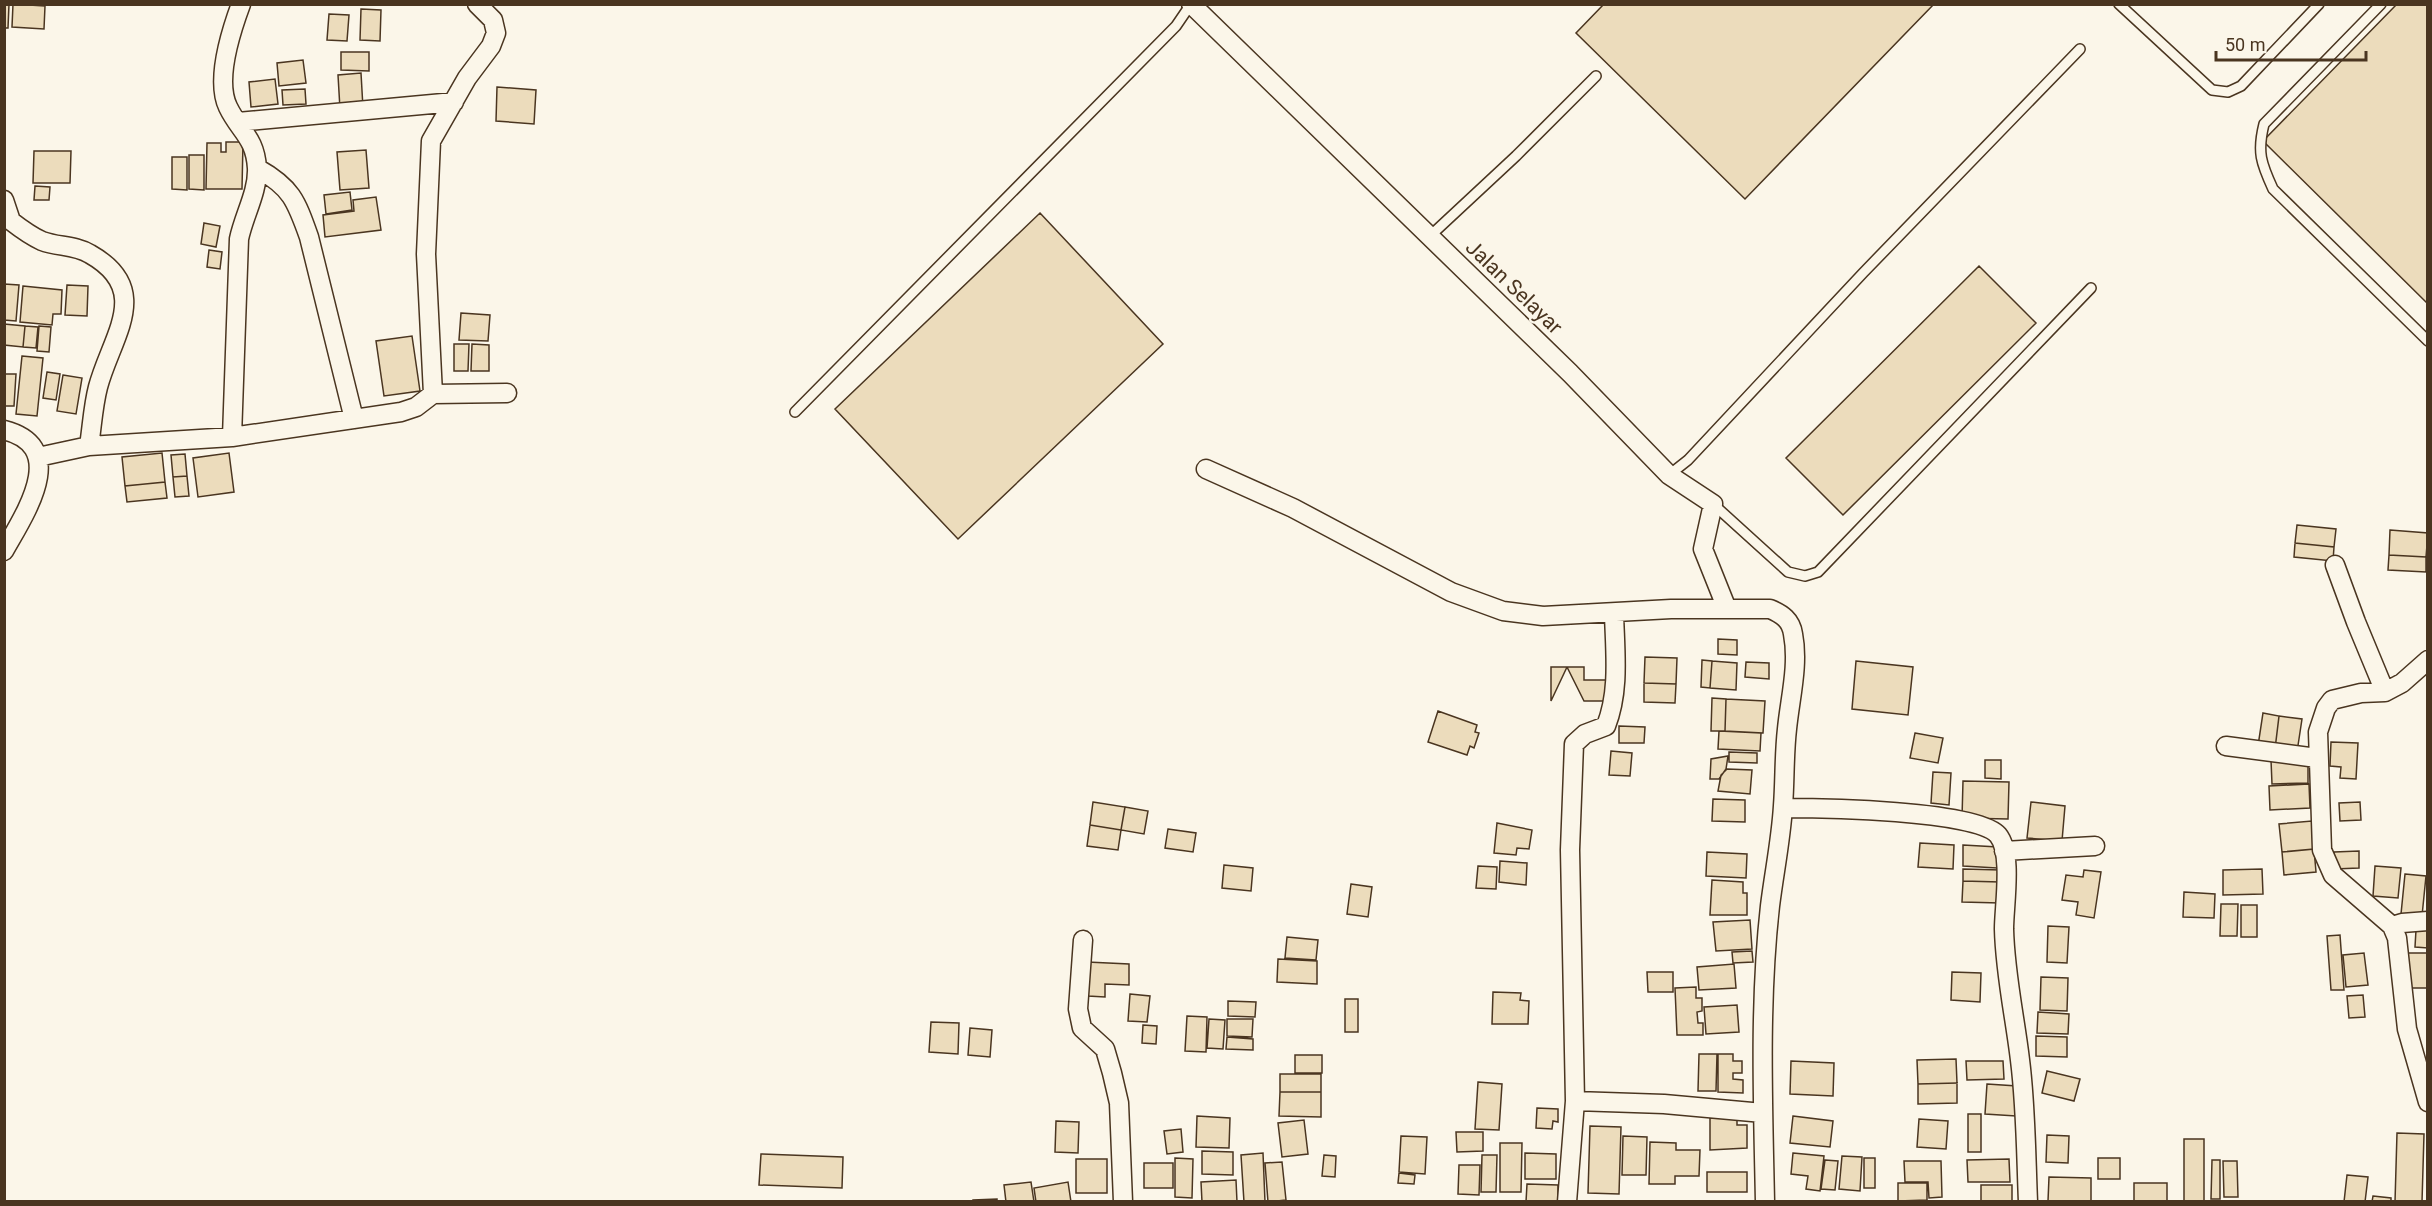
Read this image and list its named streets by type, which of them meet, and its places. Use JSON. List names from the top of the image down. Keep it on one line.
{"streets":{"street":["Jalan Selayar"]},"scale_bar":"50 m"}
